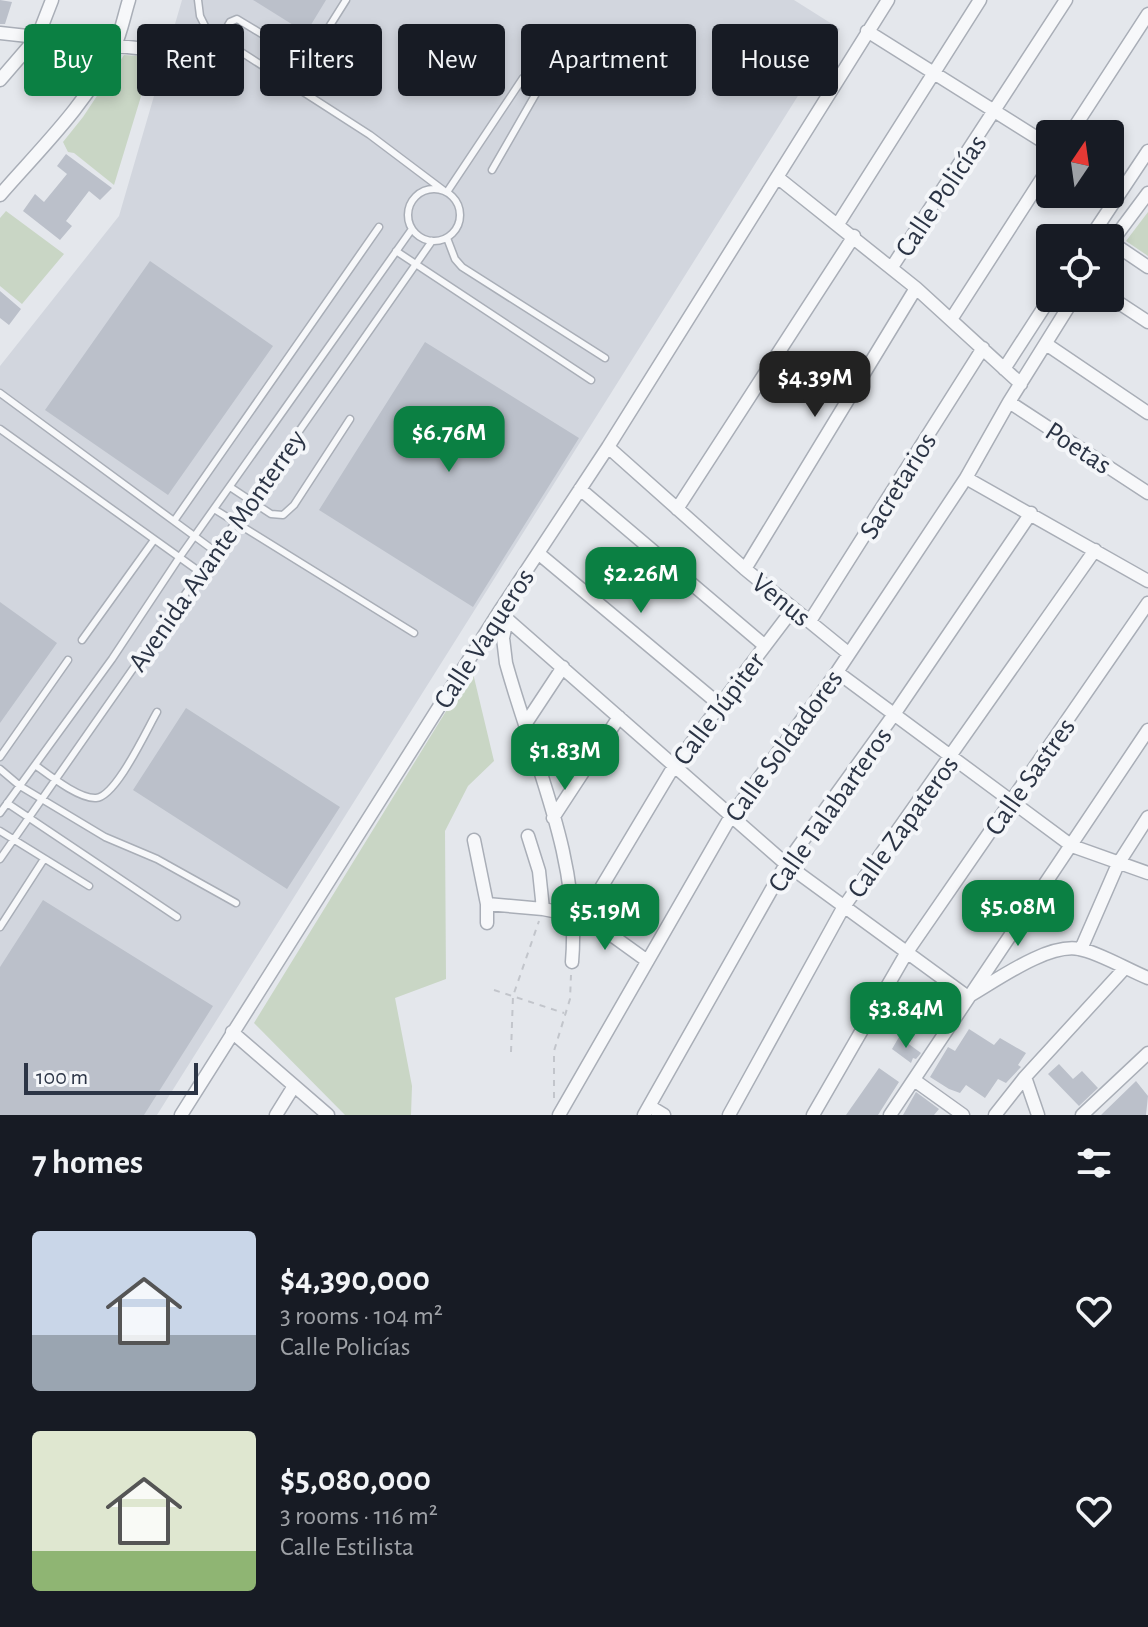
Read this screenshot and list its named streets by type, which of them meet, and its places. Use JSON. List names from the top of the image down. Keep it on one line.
{"streets":{"street":["Calle Policías","Poetas","Sacretarios","Venus","Calle Vaqueros","Calle Júpiter","Calle Soldadores","Calle Sastres","Calle Talabarteros","Calle Zapateros"],"lane":["Avenida Avante Monterrey"]},"crossings":[["Calle Policías","Venus"],["Poetas","Calle Soldadores"],["Sacretarios","Venus"],["Venus","Calle Vaqueros"],["Venus","Calle Júpiter"],["Venus","Calle Soldadores"]],"scale_bar":"100 m","north":"top","page":{"chip":["Buy","Rent","Filters","New","Apartment","House"],"price":["$4.39M","$6.76M","$2.26M","$1.83M","$5.08M","$5.19M","$3.84M"],"scale":"100 m","heading":"7 homes","list":[{"name":"$4,390,000","note":"3 rooms · 104 m² · Calle Policías"},{"name":"$5,080,000","note":"3 rooms · 116 m² · Calle Estilista"}]}}
